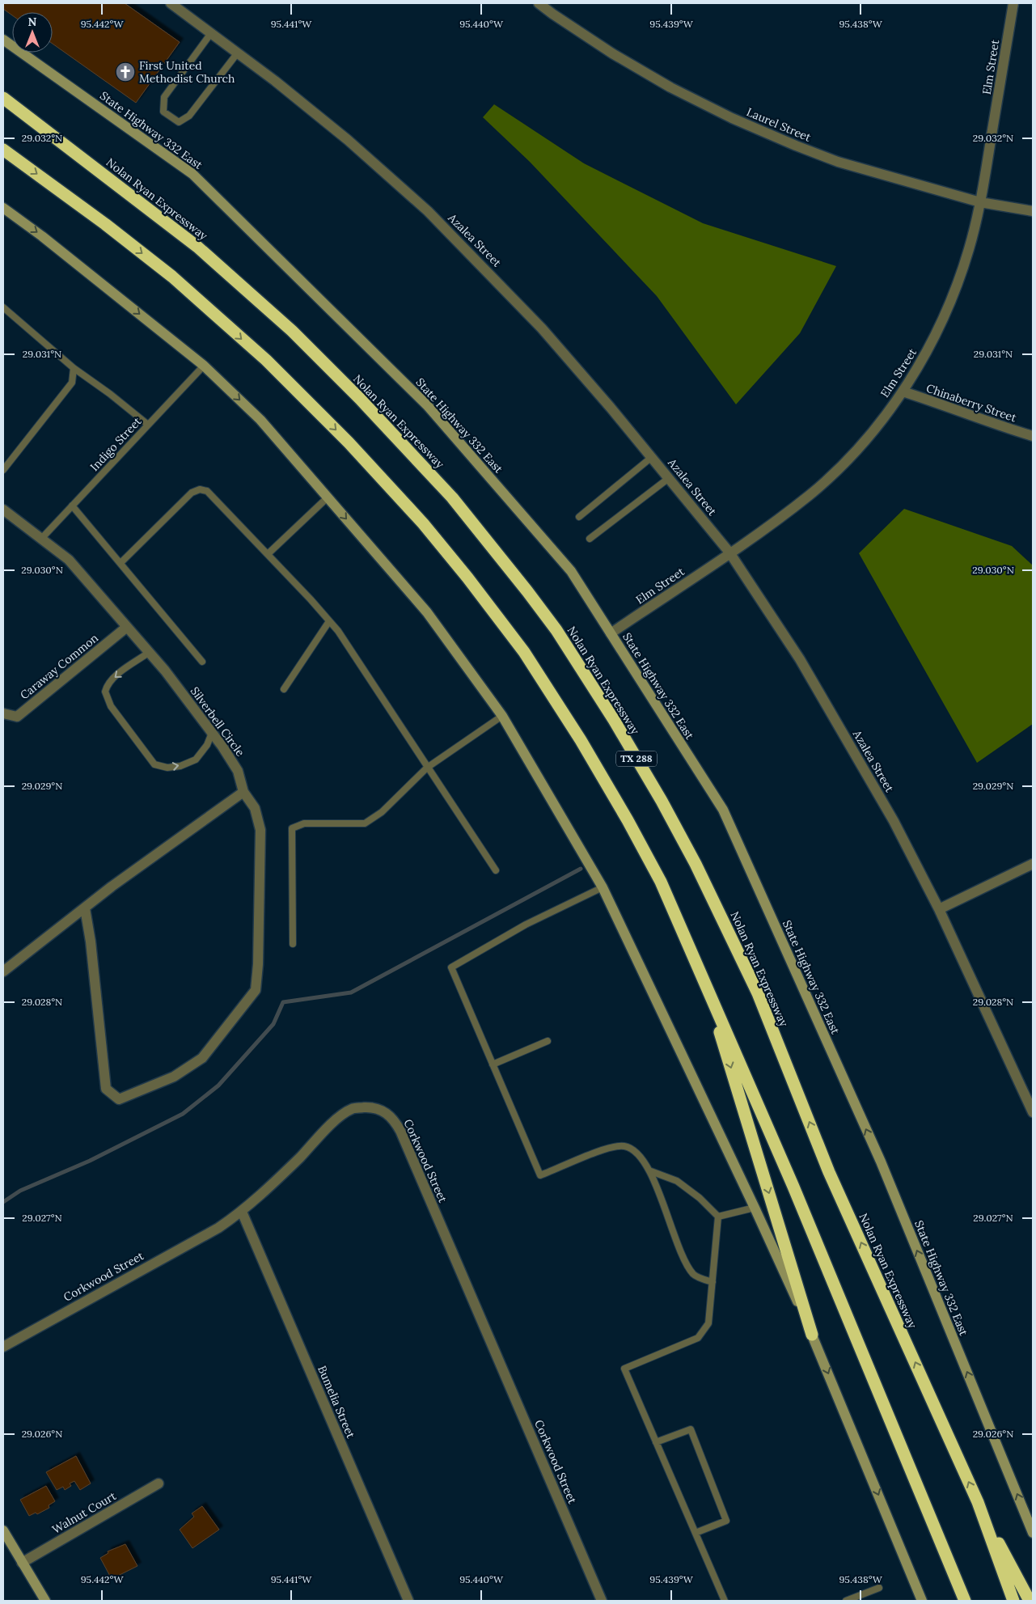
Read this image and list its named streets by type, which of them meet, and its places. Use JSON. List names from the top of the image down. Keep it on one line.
{"streets":{"highway":["Nolan Ryan Expressway","TX 288"],"main road":["State Highway 332 East"],"street":["Elm Street","Laurel Street","Azalea Street","Chinaberry Street","Caraway Common","Silverbell Circle","Corkwood Street","Bumelia Street","Walnut Court"],"lane":["Indigo Street"]},"crossings":[["Elm Street","Laurel Street"],["Elm Street","State Highway 332 East"],["Elm Street","Azalea Street"],["Elm Street","Chinaberry Street"],["Indigo Street","Silverbell Circle"],["Caraway Common","Silverbell Circle"],["Corkwood Street","Bumelia Street"]],"one_way":["State Highway 332 East"],"places":{"church":["First United Methodist Church"]},"north":"top","coordinates":["95.442°W","95.441°W","95.440°W","95.439°W","95.438°W","29.032°N","29.031°N","29.030°N","29.029°N","29.028°N","29.027°N","29.026°N"]}
